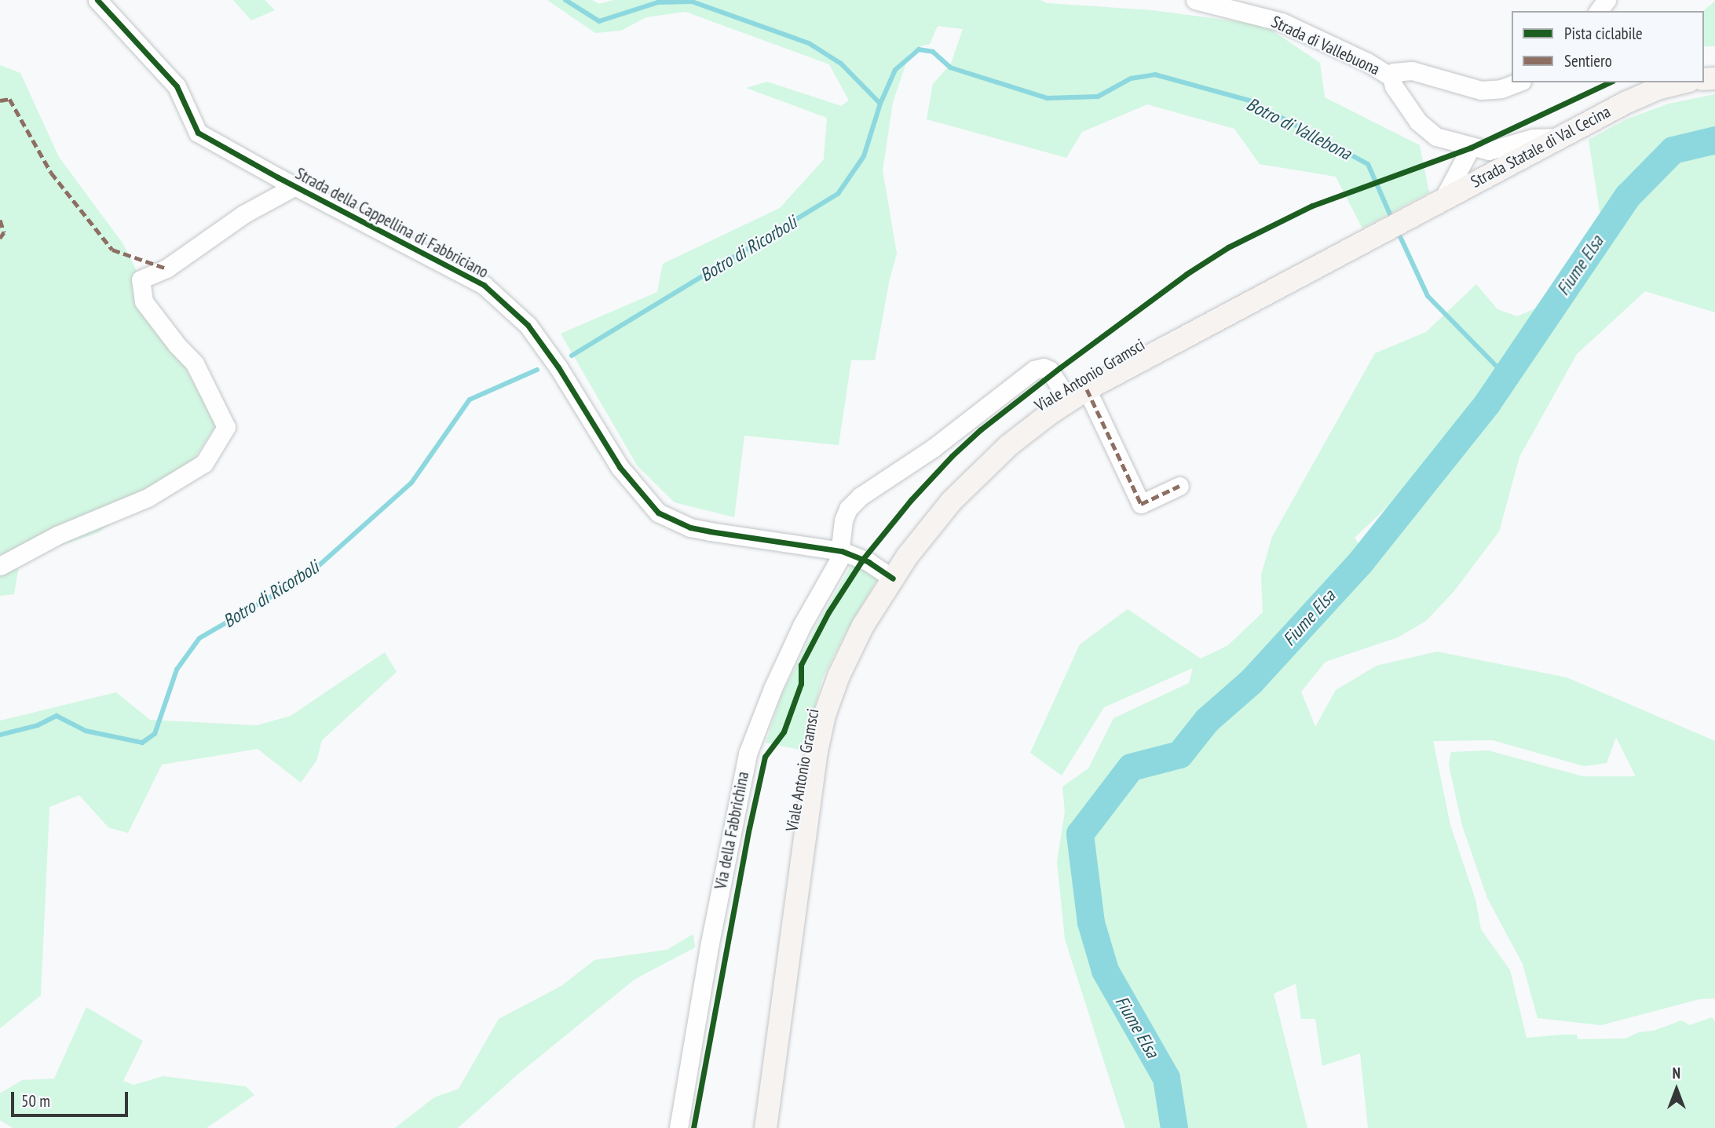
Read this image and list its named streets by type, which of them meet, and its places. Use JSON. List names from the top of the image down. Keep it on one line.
{"streets":{"main road":["Strada Statale di Val Cecina","Viale Antonio Gramsci"],"street":["Strada di Vallebuona","Strada della Cappellina di Fabbriciano","Via della Fabbrichina"]},"crossings":[["Strada Statale di Val Cecina","Viale Antonio Gramsci"],["Strada della Cappellina di Fabbriciano","Viale Antonio Gramsci"],["Strada della Cappellina di Fabbriciano","Via della Fabbrichina"],["Viale Antonio Gramsci","Via della Fabbrichina"]],"water":["Botro di Vallebona","Botro di Ricorboli","Fiume Elsa"],"legend":["Pista ciclabile","Sentiero"],"scale_bar":"50 m","north":"top"}
